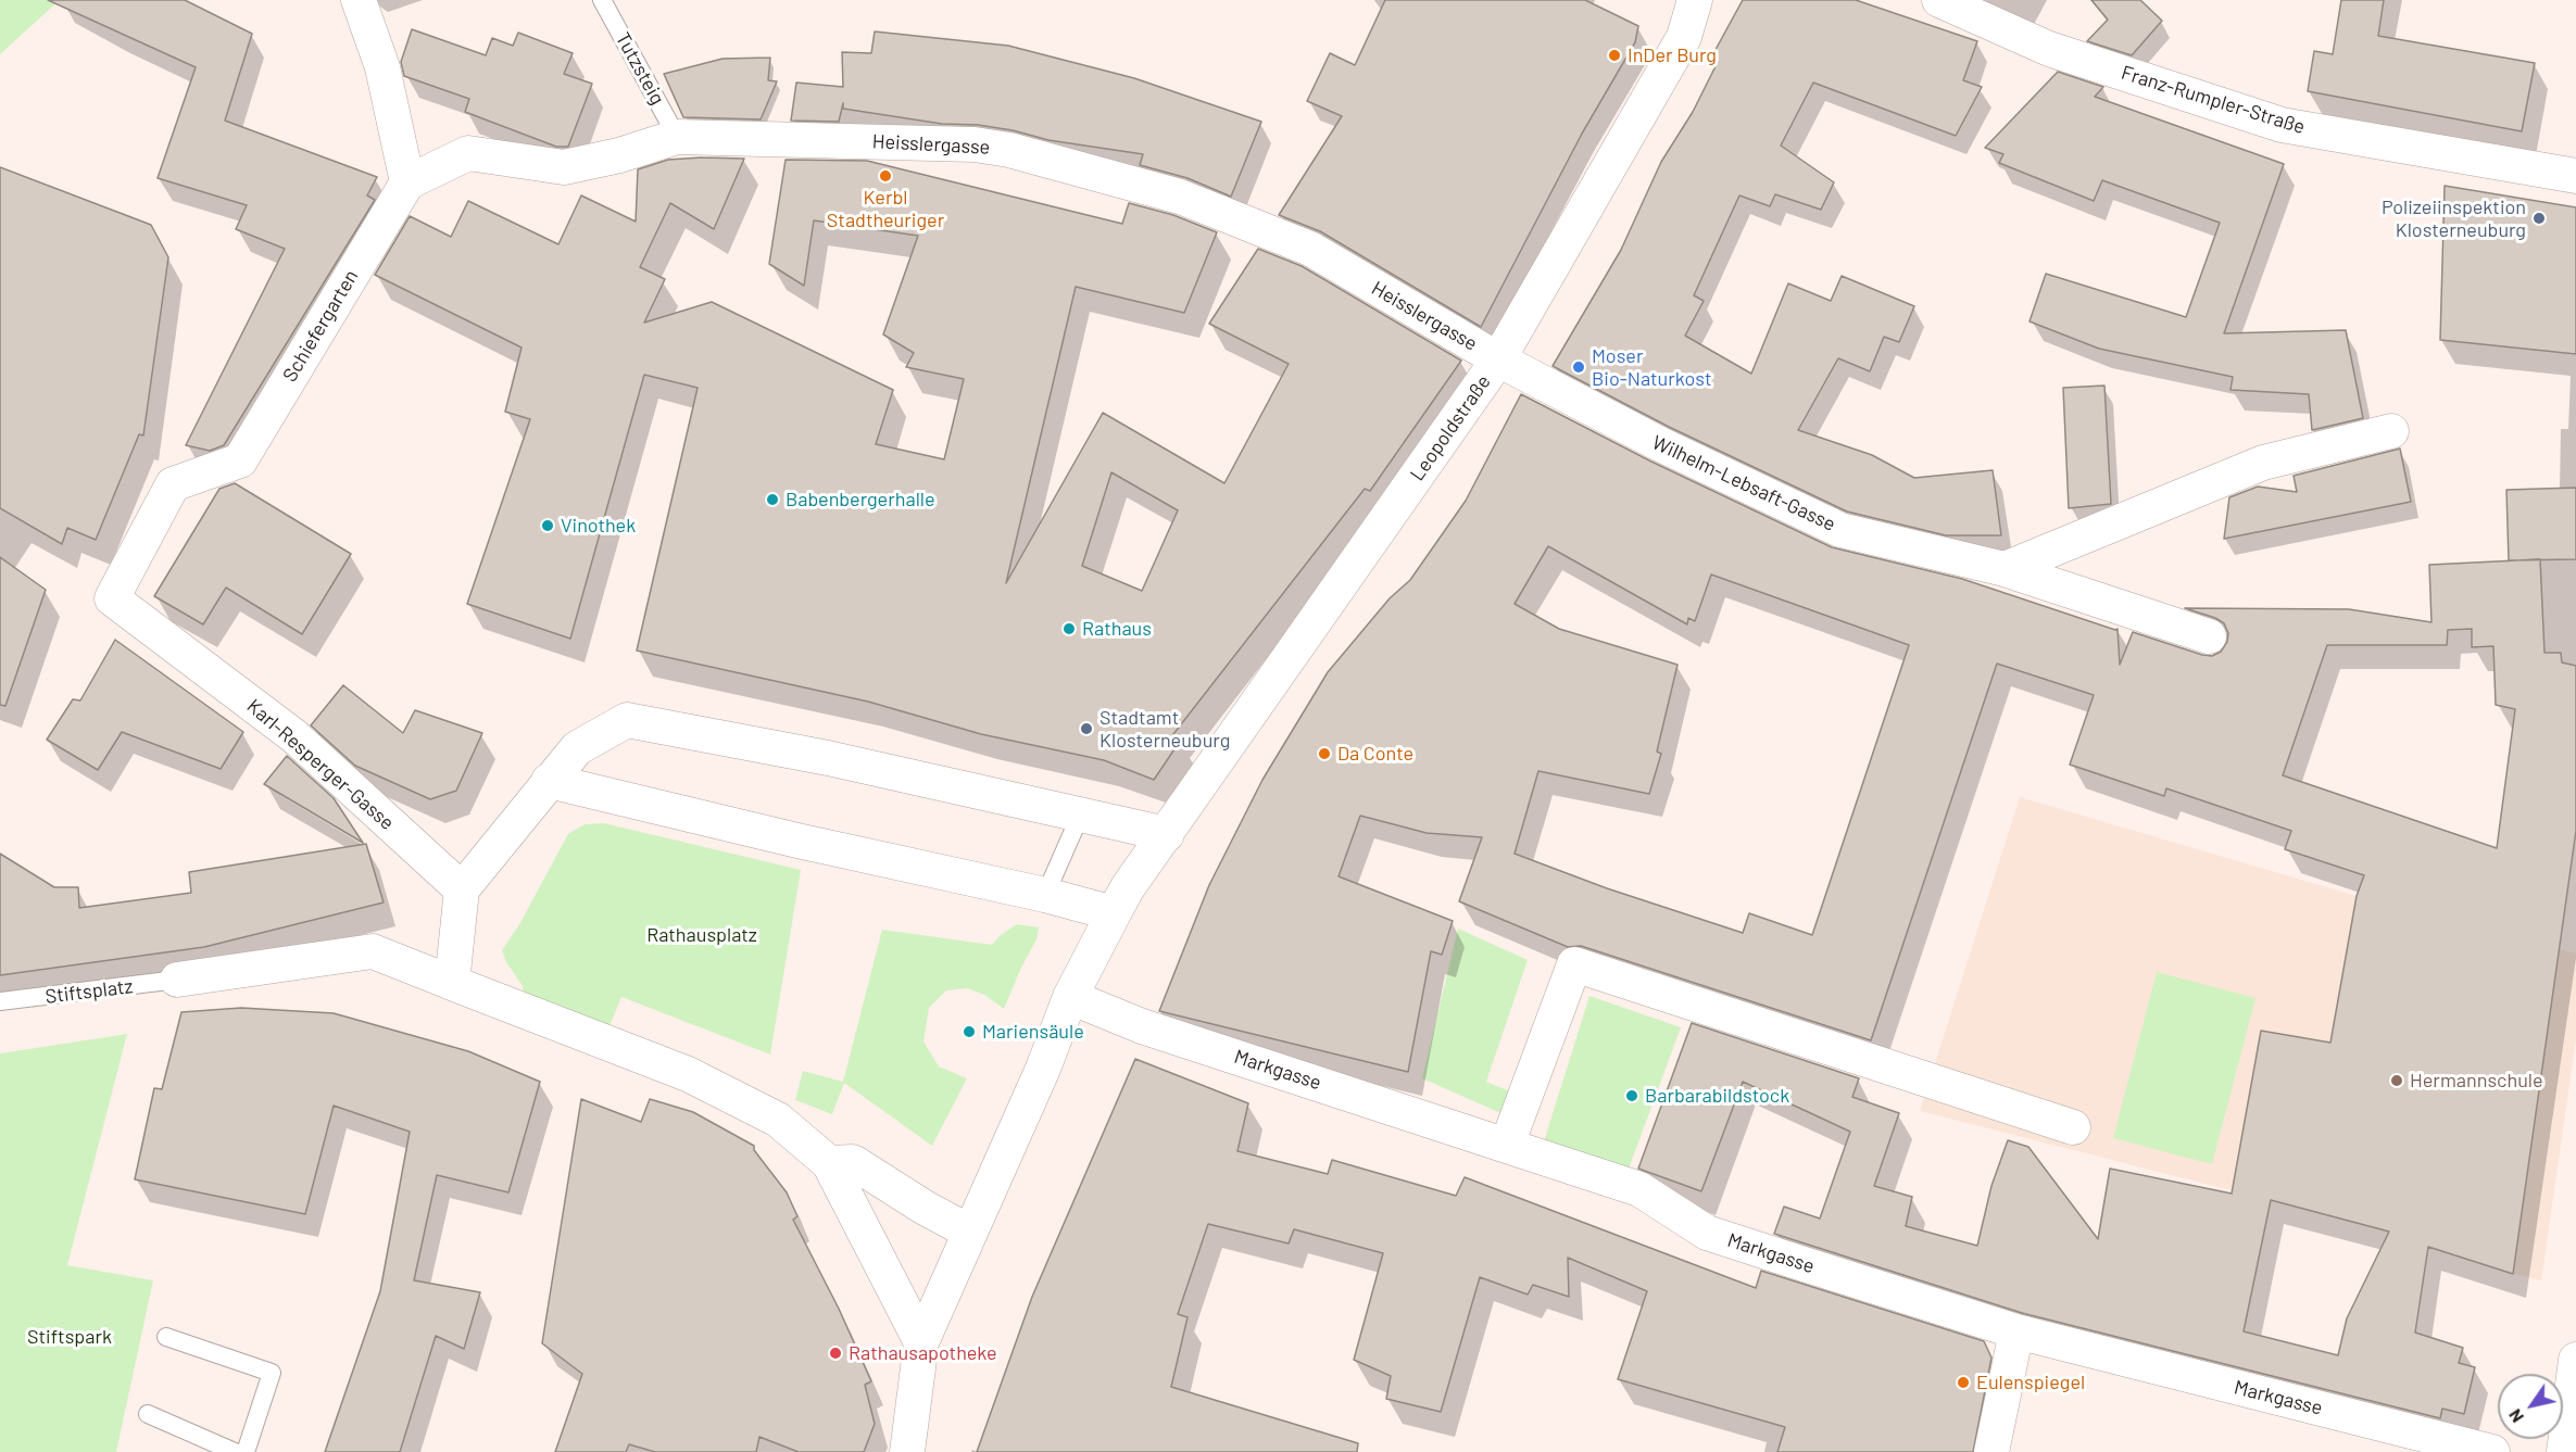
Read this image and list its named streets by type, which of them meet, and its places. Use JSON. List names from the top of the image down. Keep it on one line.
{"streets":{"street":["Franz-Rumpler-Straße","Heisslergasse","Schiefergarten","Leopoldstraße","Wilhelm-Lebsaft-Gasse","Karl-Resperger-Gasse","Markgasse"],"lane":["Tutzsteig","Stiftsplatz"]},"crossings":[["Tutzsteig","Heisslergasse"],["Heisslergasse","Schiefergarten"],["Heisslergasse","Leopoldstraße"],["Heisslergasse","Wilhelm-Lebsaft-Gasse"],["Schiefergarten","Karl-Resperger-Gasse"],["Leopoldstraße","Wilhelm-Lebsaft-Gasse"]],"parks":["Rathausplatz","Stiftspark"],"places":["InDer Burg","Kerbl Stadtheuriger","Polizeiinspektion Klosterneuburg","Moser Bio-Naturkost","Babenbergerhalle","Vinothek","Rathaus","Stadtamt Klosterneuburg","Da Conte","Mariensäule","Hermannschule","Barbarabildstock","Rathausapotheke","Eulenspiegel"],"north":"bottom left"}
